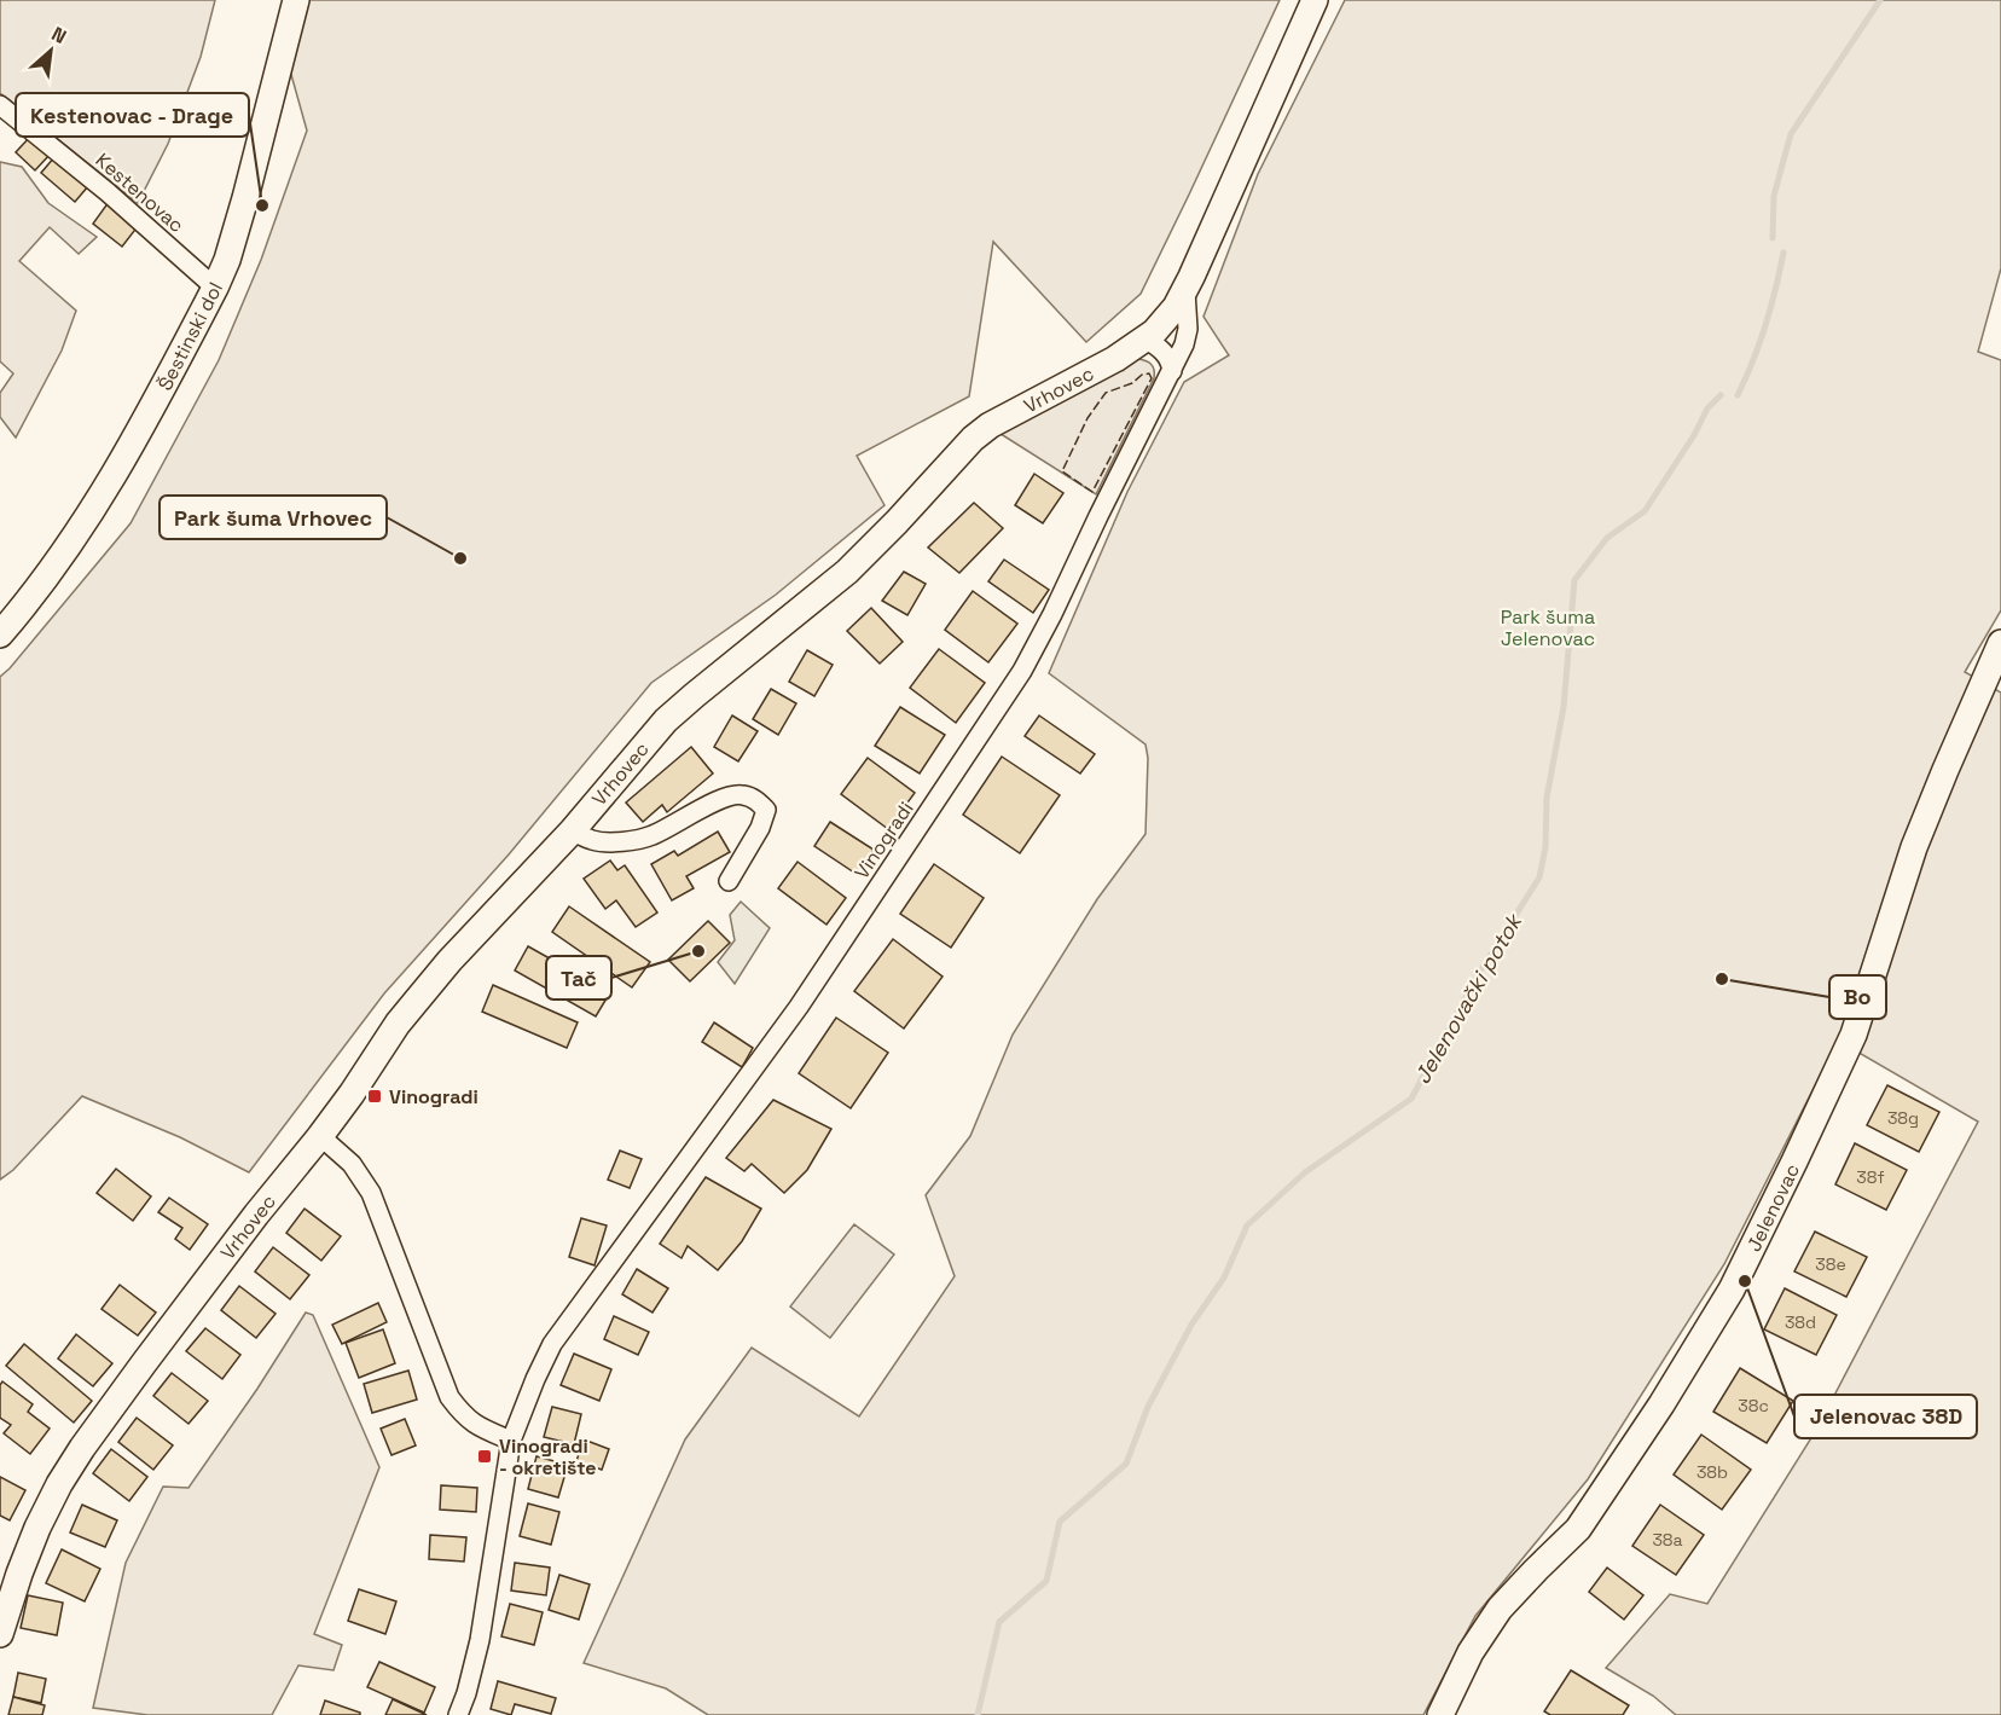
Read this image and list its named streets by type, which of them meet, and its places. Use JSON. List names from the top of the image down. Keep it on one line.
{"streets":{"street":["Kestenovac","Šestinski dol","Vrhovec","Vinogradi","Jelenovac"]},"crossings":[["Kestenovac","Šestinski dol"],["Vrhovec","Vinogradi"]],"water":["Jelenovački potok"],"parks":["Park šuma Jelenovac"],"places":{"other":["Kestenovac - Drage","Park šuma Vrhovec","Tač","Bo","Jelenovac 38D"],"transit":["Vinogradi","Vinogradi - okretište"]},"house_numbers":["38g","38f","38e","38d","38c","38b","38a"],"north":"top right"}
